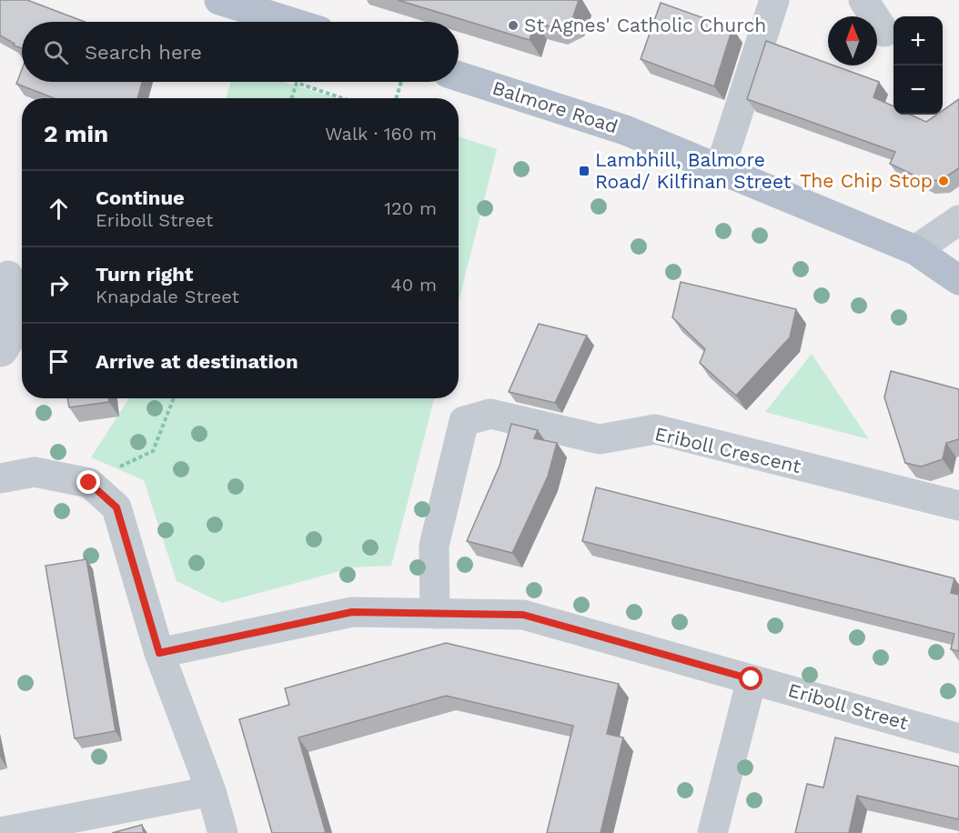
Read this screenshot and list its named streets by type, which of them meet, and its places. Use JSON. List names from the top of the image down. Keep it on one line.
{"streets":{"main road":["Balmore Road"],"street":["Eriboll Crescent","Eriboll Street"]},"crossings":[["Eriboll Crescent","Eriboll Street"]],"places":{"other":["St Agnes' Catholic Church","The Chip Stop"],"transit":["Lambhill, Balmore Road/ Kilfinan Street"]},"north":"top","page":{"map_buttons":["+","−"],"search":"Search here","heading":["2 min","Walk · 160 m"],"list":[["Continue","Eriboll Street","120 m"],["Turn right","Knapdale Street","40 m"],"Arrive at destination"]}}
